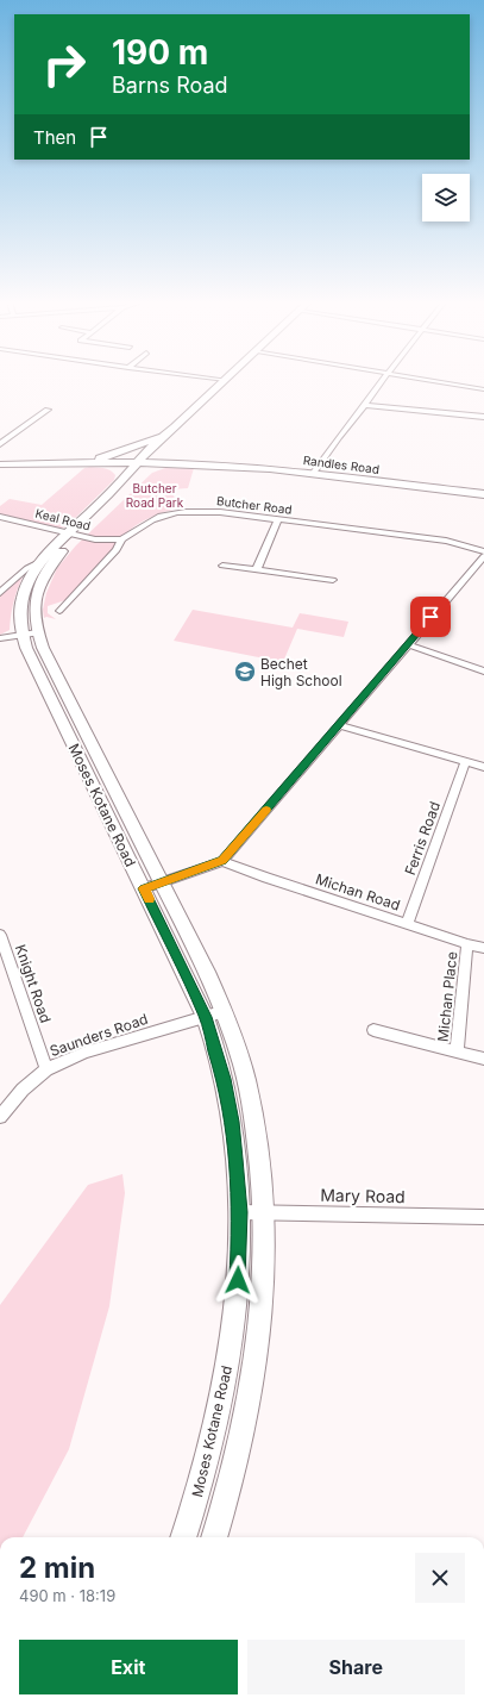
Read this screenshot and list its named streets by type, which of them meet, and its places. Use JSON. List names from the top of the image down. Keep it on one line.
{"streets":{"street":["Randles Road","Butcher Road","Keal Road","Moses Kotane Road","Ferris Road","Michan Road","Knight Road","Michan Place","Saunders Road","Mary Road"]},"crossings":[["Randles Road","Moses Kotane Road"],["Butcher Road","Keal Road"],["Keal Road","Moses Kotane Road"],["Moses Kotane Road","Saunders Road"],["Moses Kotane Road","Mary Road"],["Ferris Road","Michan Road"],["Michan Road","Michan Place"],["Knight Road","Saunders Road"]],"parks":["Butcher Road Park"],"places":{"school or university":["Bechet High School"]},"page":{"turn":["190 m","Barns Road"],"then":"Then","heading":["2 min","490 m · 18:19"],"buttons":["Exit","Share"]}}
